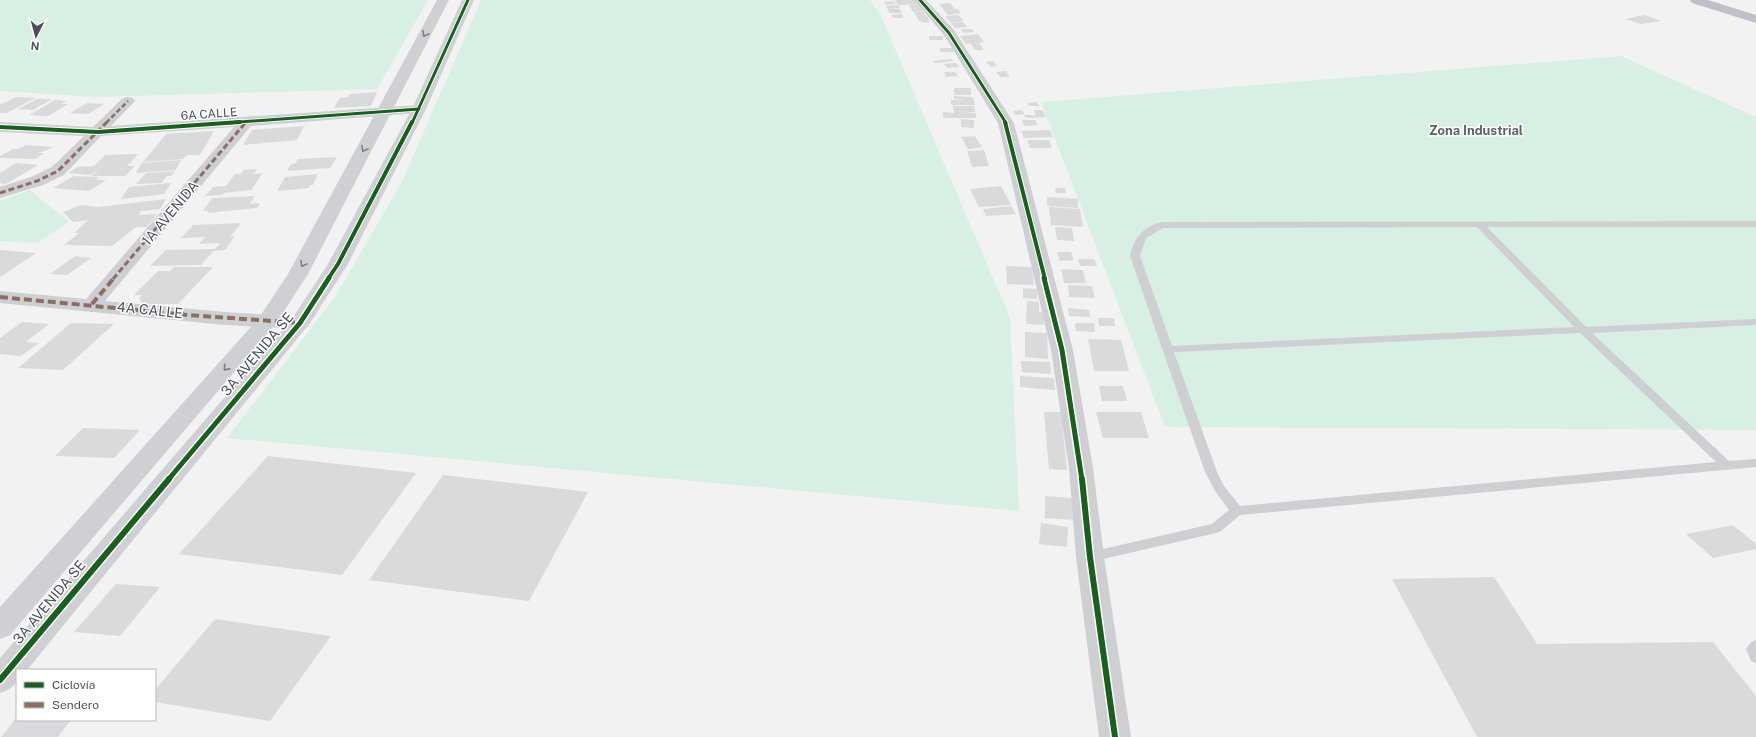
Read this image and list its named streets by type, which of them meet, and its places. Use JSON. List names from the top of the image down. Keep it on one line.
{"streets":{"street":["6A CALLE","1A AVENIDA","4A CALLE","3A AVENIDA SE"]},"crossings":[["6A CALLE","1A AVENIDA"],["6A CALLE","3A AVENIDA SE"],["1A AVENIDA","4A CALLE"],["4A CALLE","3A AVENIDA SE"]],"districts":["Zona Industrial"],"legend":["Ciclovía","Sendero"],"north":"bottom"}
